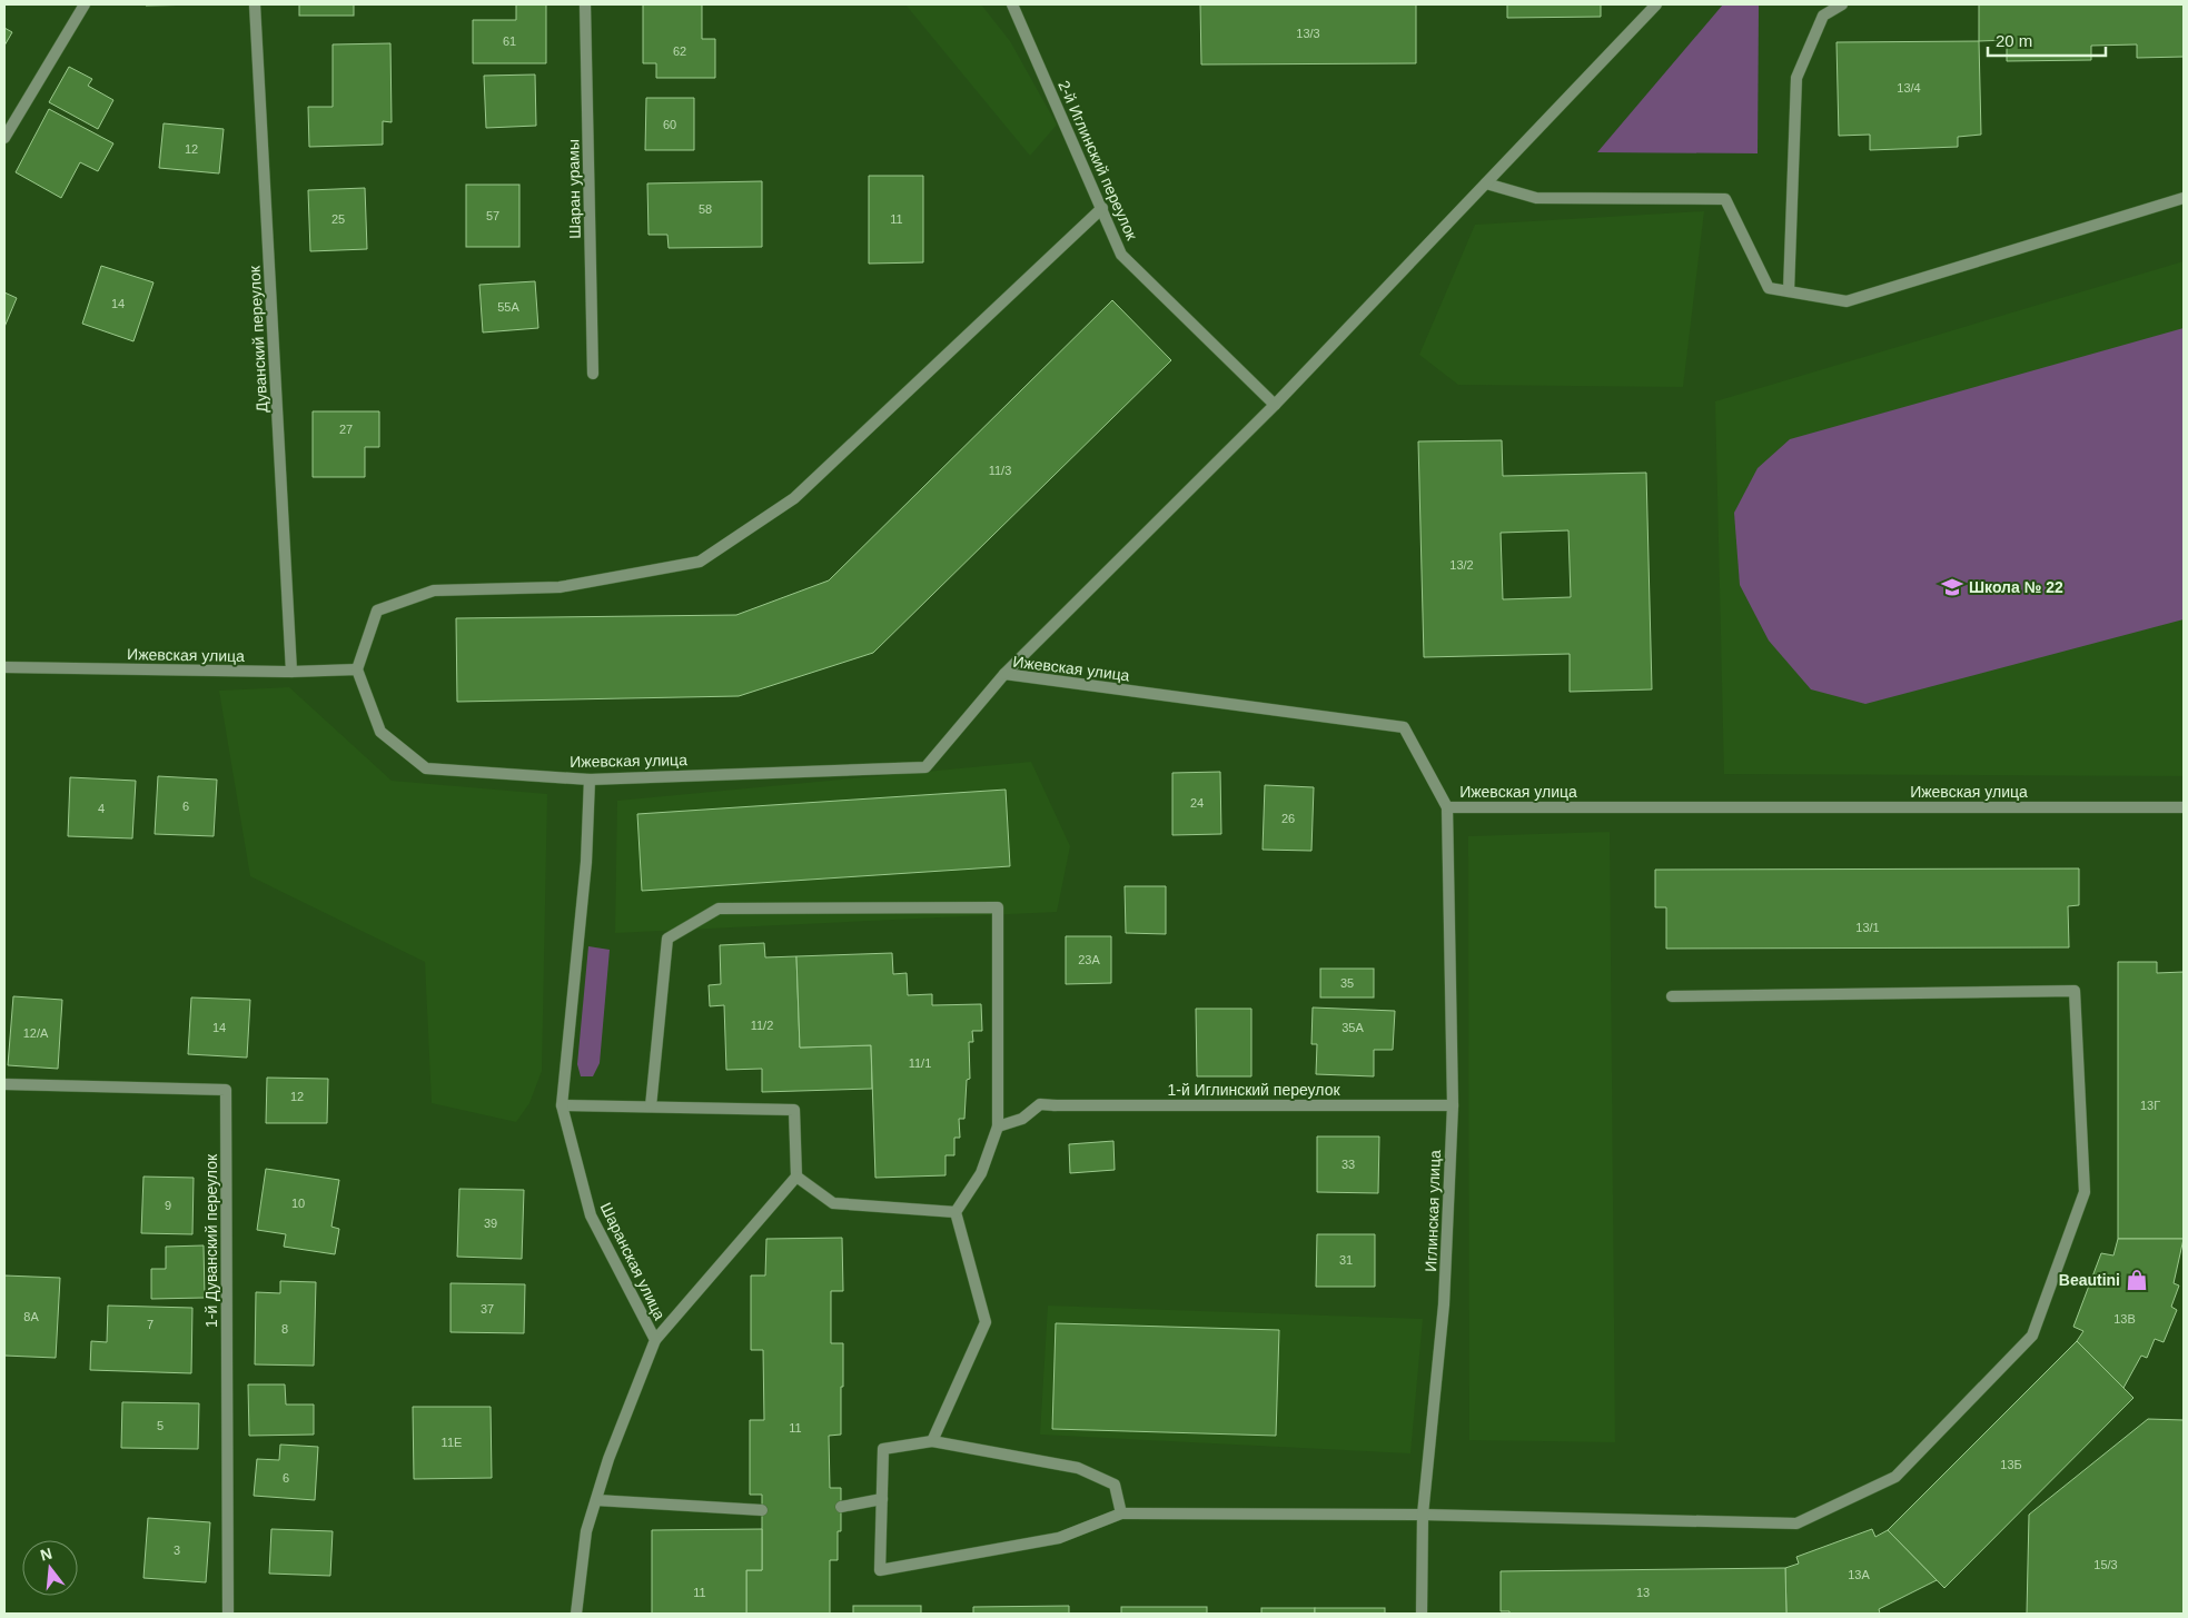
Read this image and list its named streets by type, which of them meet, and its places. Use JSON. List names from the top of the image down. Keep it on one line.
{"streets":{"street":["2-й Иглинский переулок","Шаран урамы","Дуванский переулок","Ижевская улица","1-й Иглинский переулок","Иглинская улица","1-й Дуванский переулок","Шаранская улица"]},"crossings":[["Дуванский переулок","Ижевская улица"],["Ижевская улица","Иглинская улица"],["Ижевская улица","Шаранская улица"],["1-й Иглинский переулок","Иглинская улица"]],"places":{"school or university":["Школа № 22"],"shop":["Beautini"]},"house_numbers":["13/3","61","62","13/4","60","12","58","57","25","11","14","55А","27","11/3","13/2","24","6","4","26","13/1","23А","35","11/2","14","35А","12/А","11/1","12","13Г","33","10","9","39","31","37","8А","13В","7","8","5","11","11Е","13Б","6","3","15/3","13А","11","13"],"scale_bar":"20 m","north":"top"}
